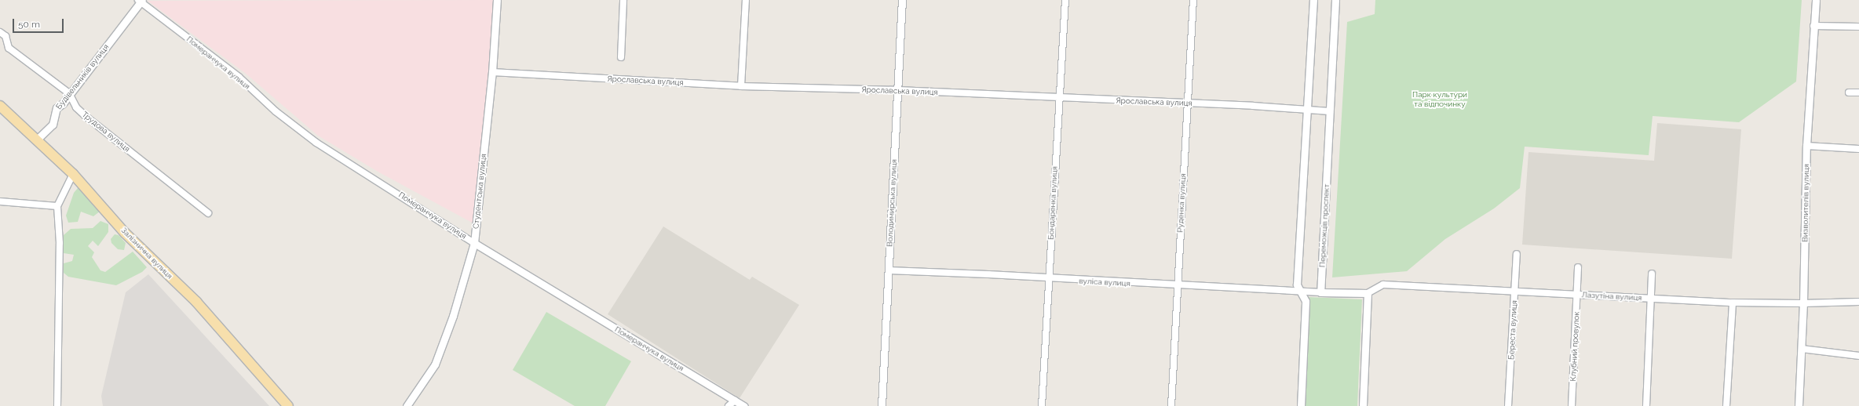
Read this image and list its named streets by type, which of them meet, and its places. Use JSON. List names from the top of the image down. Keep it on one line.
{"streets":{"main road":["Залізнична вулиця"],"street":["Померанчука вулиця","Будівельників вулиця","Ярославська вулиця","Трудова вулиця","Студентська вулиця","Володимирська вулиця","Бондаренка вулиця","Руденка вулиця","Визволителів вулиця","Переможців проспект","вуліса вулиця","Лазутіна вулиця","Береста вулиця","Клубний провулок"]},"crossings":[["Померанчука вулиця","Будівельників вулиця"],["Померанчука вулиця","Студентська вулиця"],["Будівельників вулиця","Трудова вулиця"],["Будівельників вулиця","Залізнична вулиця"],["Ярославська вулиця","Студентська вулиця"],["Ярославська вулиця","Володимирська вулиця"],["Ярославська вулиця","Бондаренка вулиця"],["Ярославська вулиця","Руденка вулиця"],["Ярославська вулиця","Переможців проспект"],["Володимирська вулиця","вуліса вулиця"],["Бондаренка вулиця","вуліса вулиця"],["Руденка вулиця","вуліса вулиця"],["Визволителів вулиця","Лазутіна вулиця"],["Переможців проспект","вуліса вулиця"],["Лазутіна вулиця","Береста вулиця"],["Лазутіна вулиця","Клубний провулок"]],"parks":["Парк культури та відпочинку"],"scale_bar":"50 m"}
